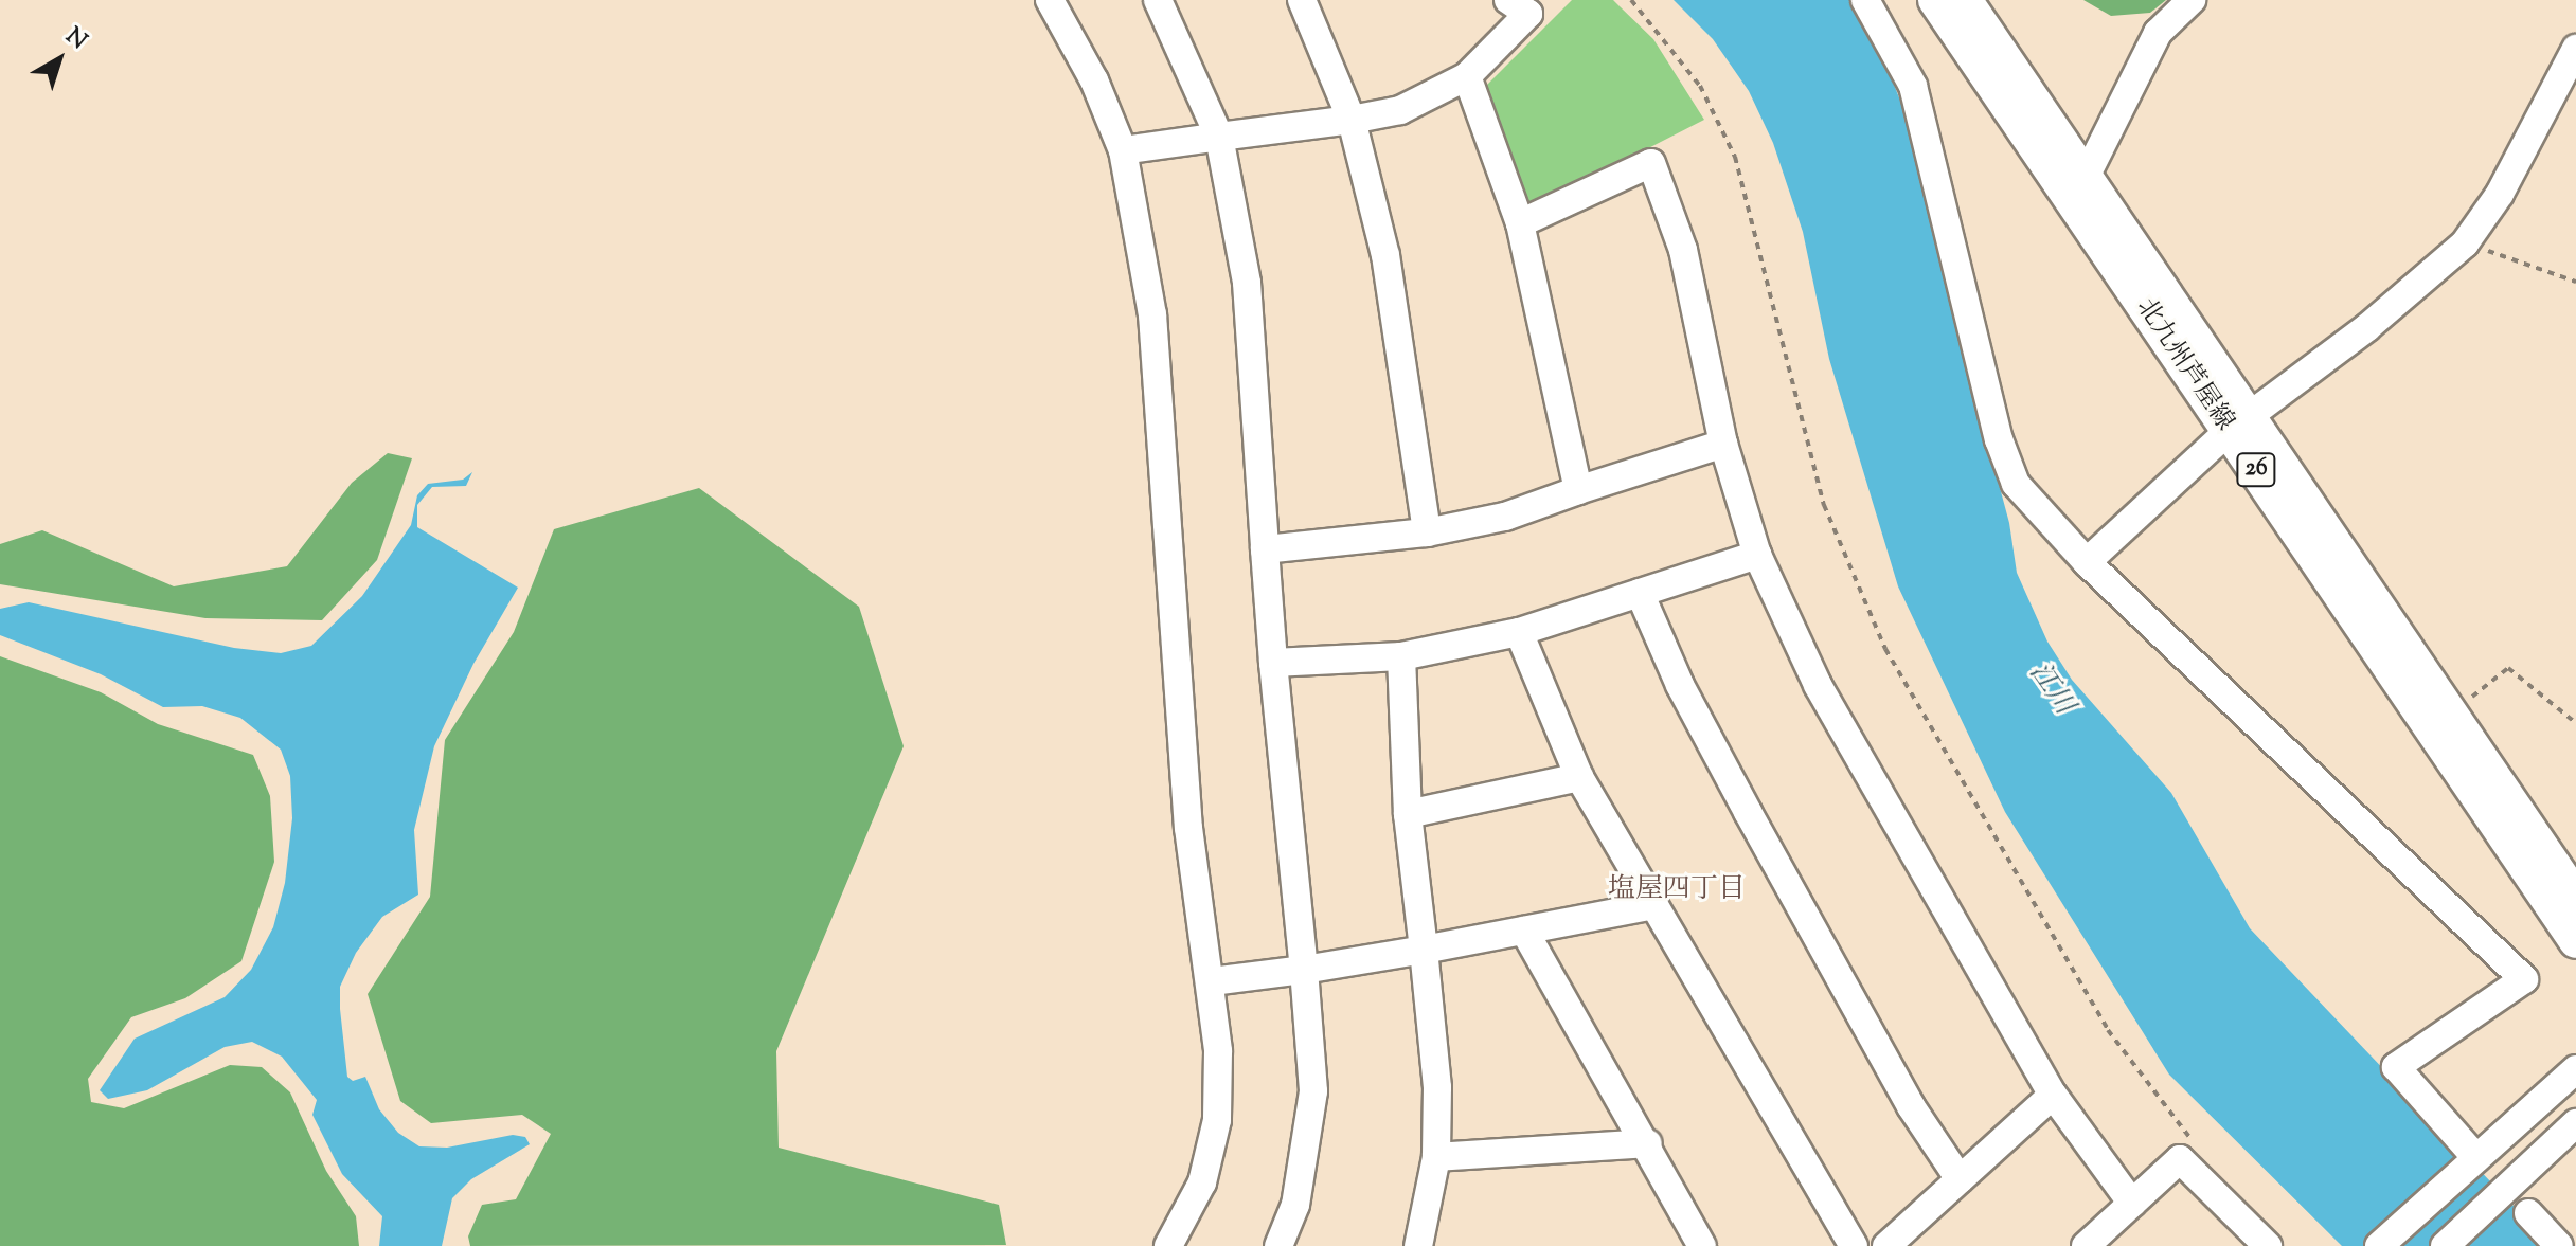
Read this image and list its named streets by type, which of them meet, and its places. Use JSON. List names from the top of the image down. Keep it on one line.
{"streets":{"main road":["北九州芦屋線","26"]},"districts":["塩屋四丁目"],"water":["江川"],"north":"top right"}
